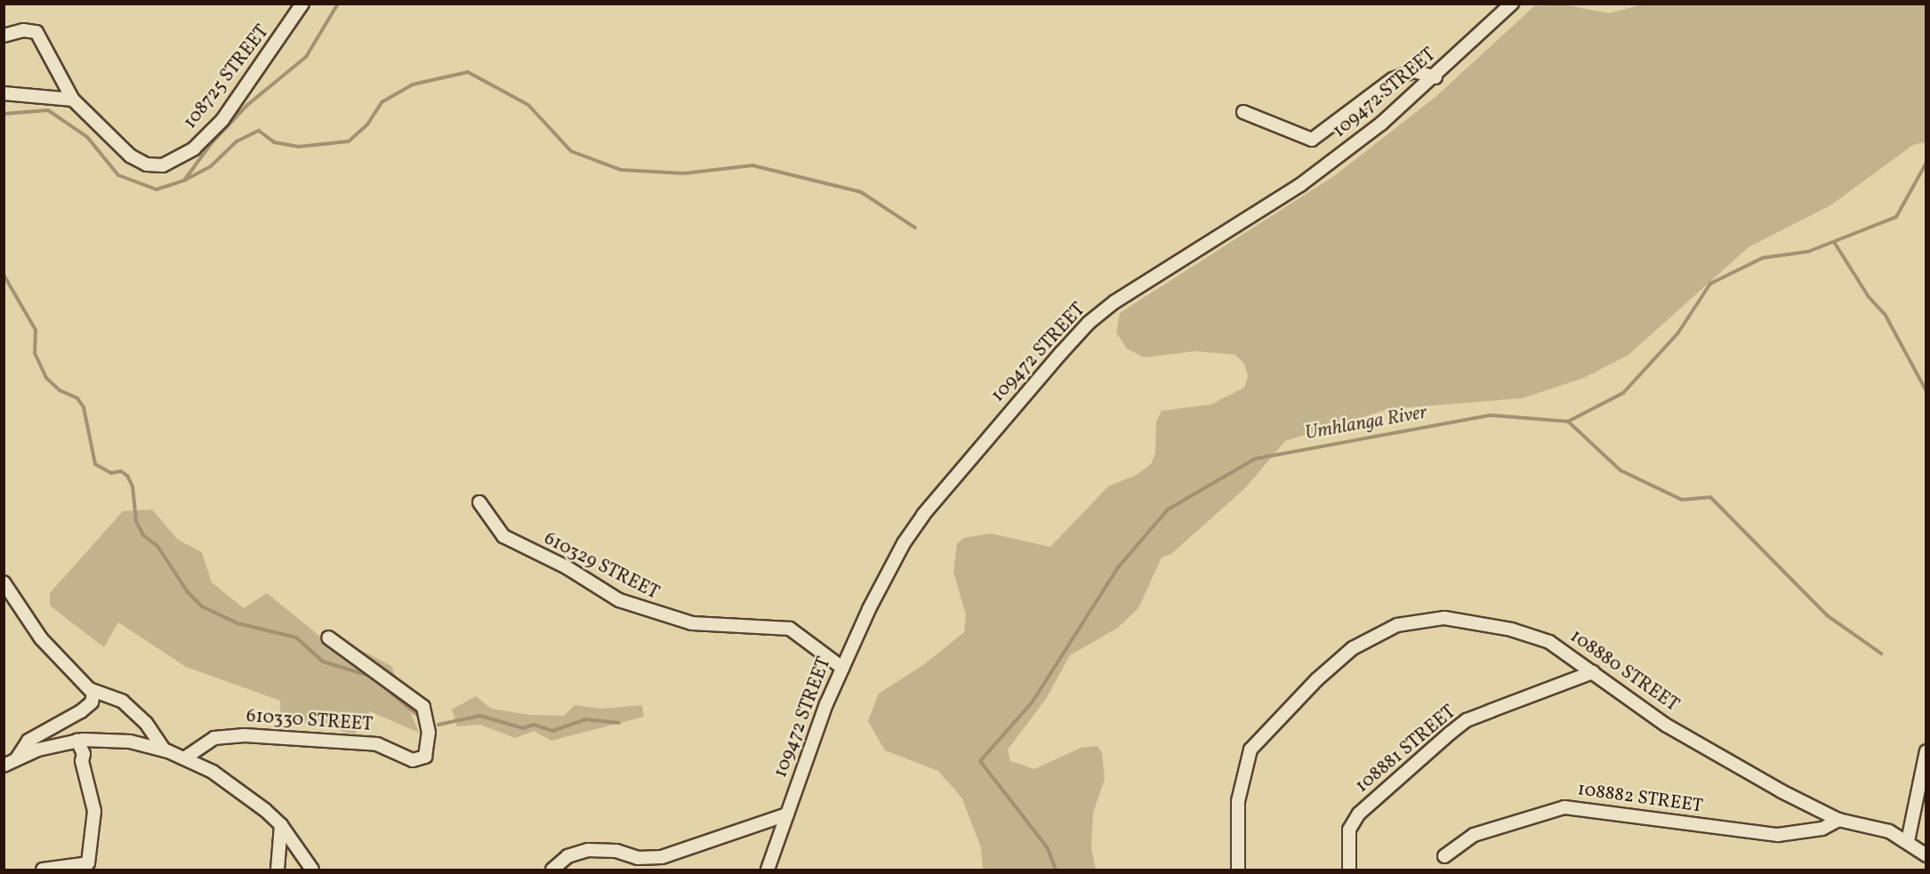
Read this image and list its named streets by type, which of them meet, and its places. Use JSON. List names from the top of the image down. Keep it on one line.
{"streets":{"street":["108725 STREET","109472 STREET","610329 STREET","108880 STREET","610330 STREET","108881 STREET","108882 STREET"]},"crossings":[["109472 STREET","610329 STREET"],["108880 STREET","108881 STREET"],["108880 STREET","108882 STREET"]],"water":["Umhlanga River"]}
